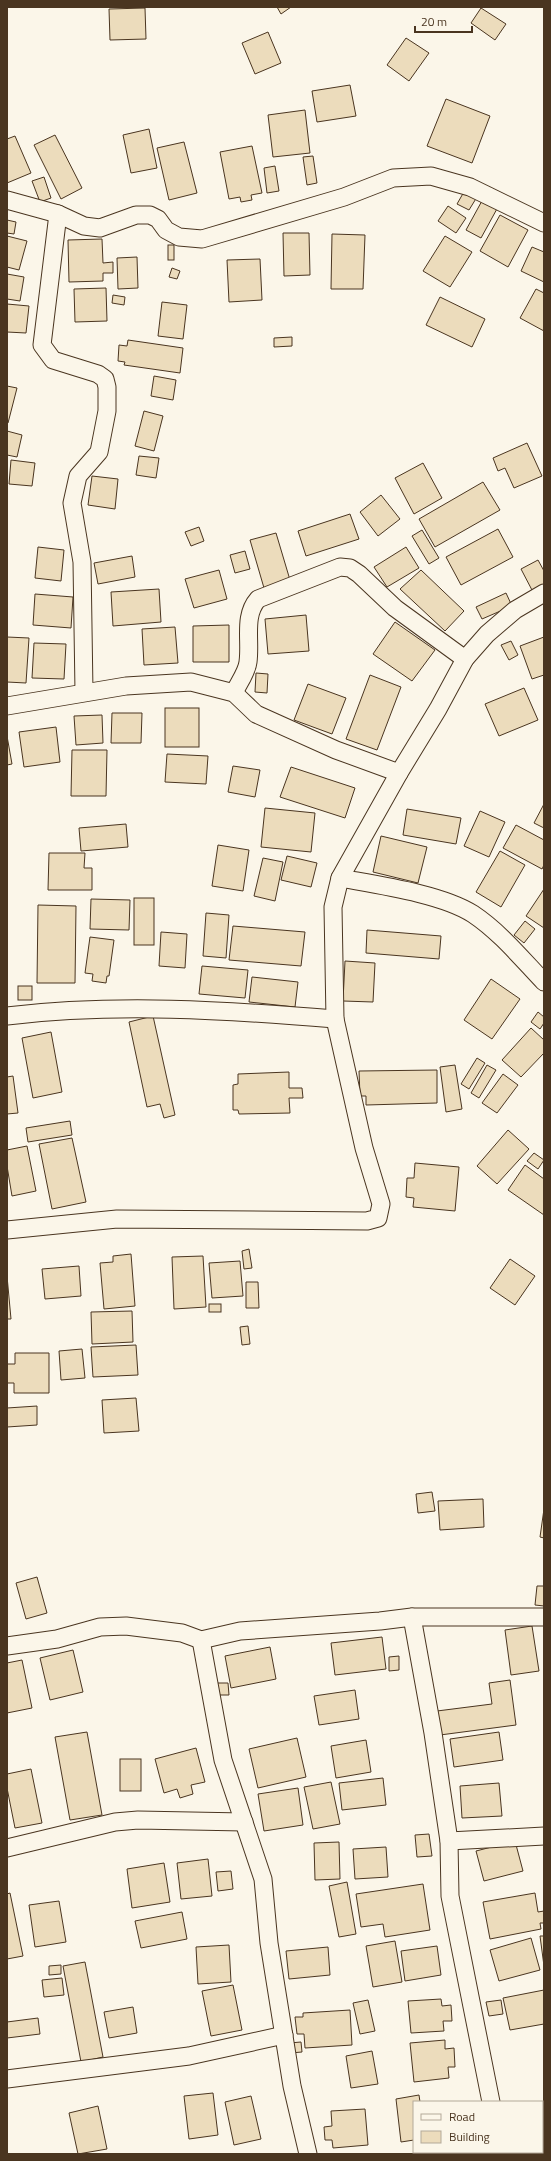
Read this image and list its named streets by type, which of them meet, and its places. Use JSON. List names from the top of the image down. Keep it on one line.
{"legend":["Road","Building"],"scale_bar":"20 m"}
